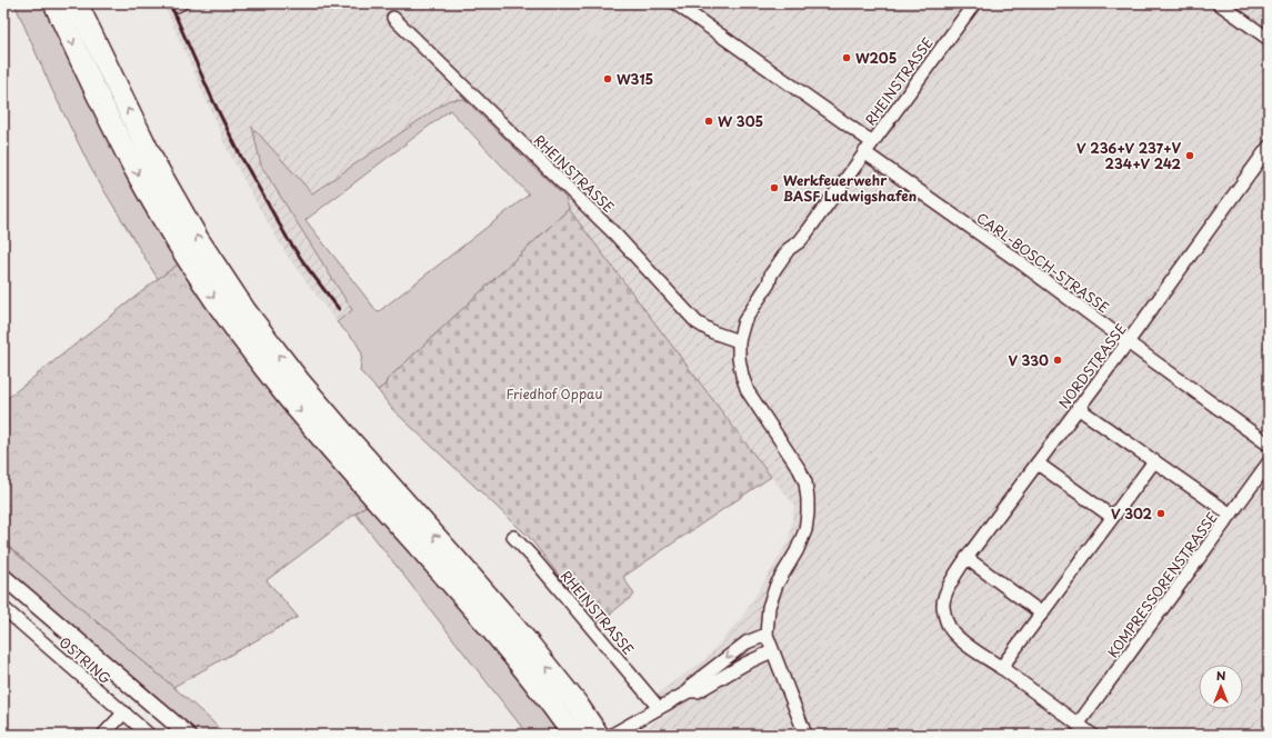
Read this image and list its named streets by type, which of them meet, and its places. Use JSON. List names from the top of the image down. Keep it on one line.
{"streets":{"street":["RHEINSTRASSE","CARL-BOSCH-STRASSE","NORDSTRASSE","KOMPRESSORENSTRASSE","OSTRING"]},"crossings":[["RHEINSTRASSE","CARL-BOSCH-STRASSE"],["CARL-BOSCH-STRASSE","NORDSTRASSE"]],"parks":["Friedhof Oppau"],"places":["W205","W315","W 305","V 236+V 237+V 234+V 242","Werkfeuerwehr BASF Ludwigshafen","V 330","V 302"],"north":"top"}
